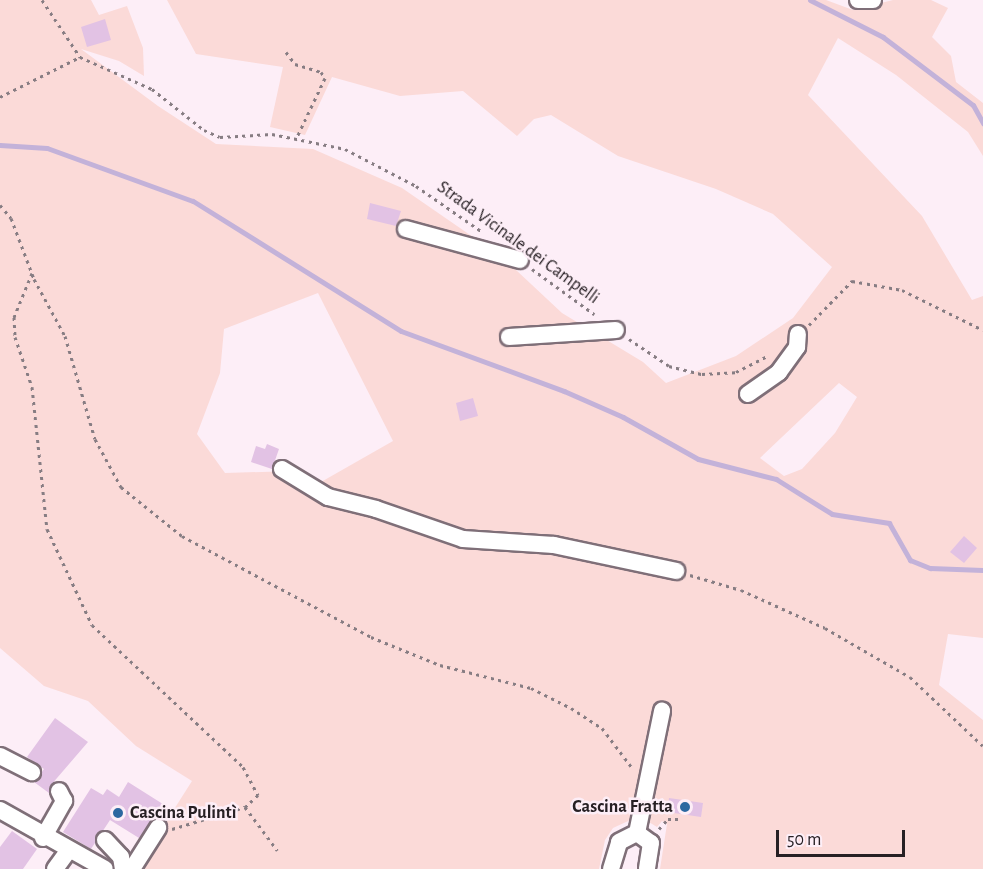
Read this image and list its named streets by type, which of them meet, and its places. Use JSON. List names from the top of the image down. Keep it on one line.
{"streets":{"path":["Strada Vicinale dei Campelli"]},"places":["Cascina Fratta","Cascina Pulintì"],"scale_bar":"50 m"}
